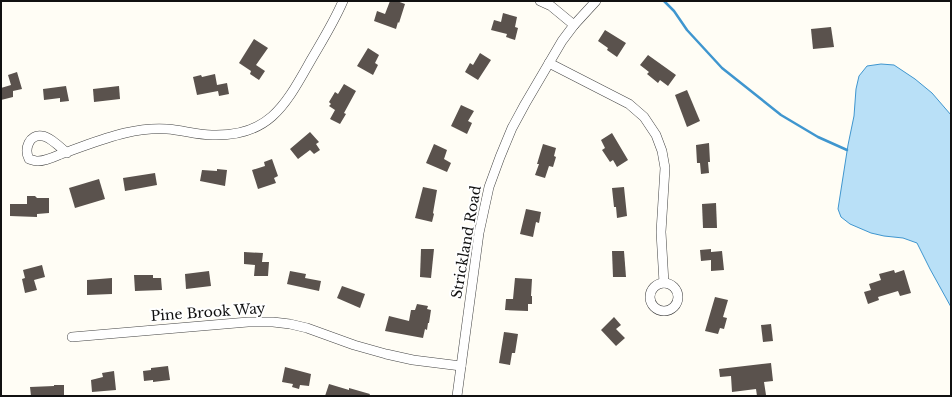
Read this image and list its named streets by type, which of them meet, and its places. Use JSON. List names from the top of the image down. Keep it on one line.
{"streets":{"street":["Strickland Road","Pine Brook Way"]},"crossings":[["Strickland Road","Pine Brook Way"]]}
